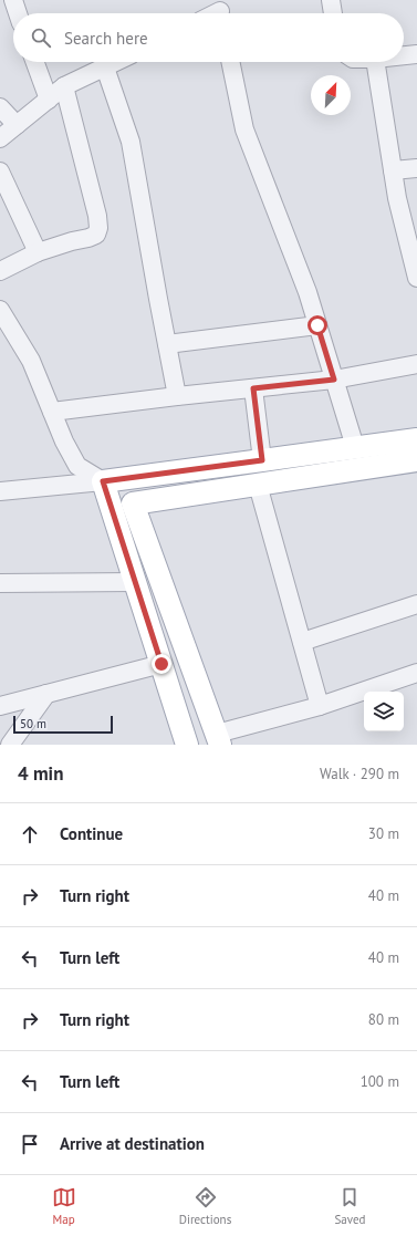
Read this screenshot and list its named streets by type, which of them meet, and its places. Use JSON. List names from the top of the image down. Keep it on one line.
{"scale_bar":"50 m","north":"top right","page":{"search":"Search here","scale":"50 m","heading":["4 min","Walk · 290 m"],"list":[["Continue","30 m"],["Turn right","40 m"],["Turn left","40 m"],["Turn right","80 m"],["Turn left","100 m"],"Arrive at destination"],"nav":["Map","Directions","Saved"]}}
